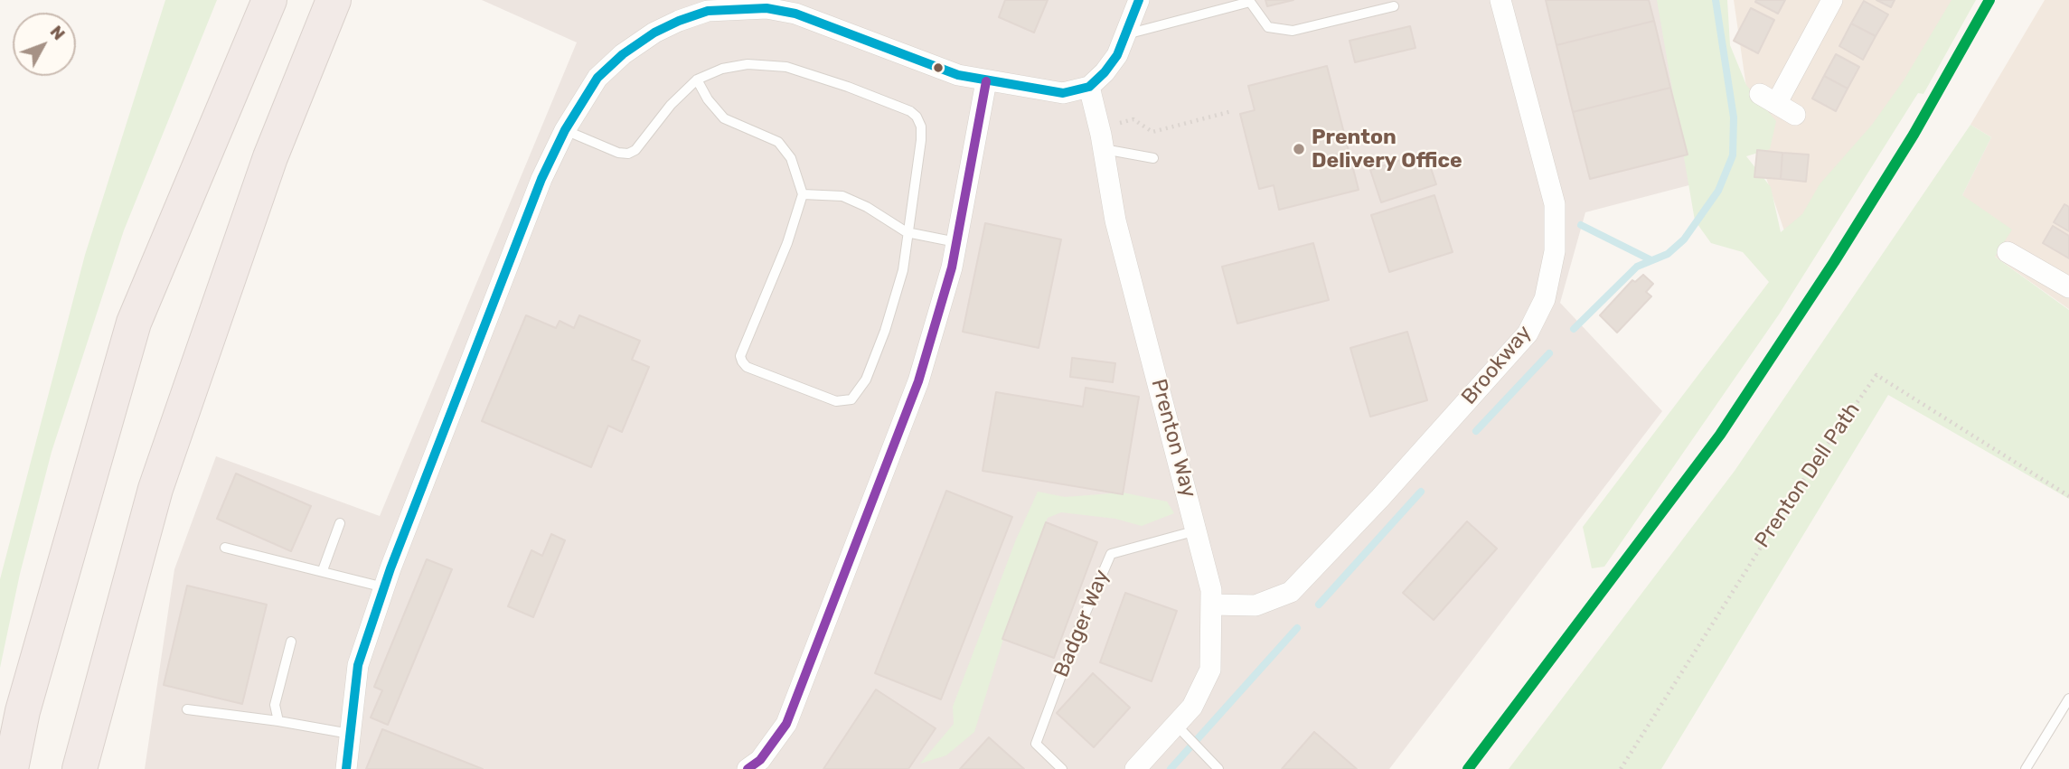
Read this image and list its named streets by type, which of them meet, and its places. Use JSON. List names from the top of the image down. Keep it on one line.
{"streets":{"street":["Brookway","Prenton Way"],"lane":["Badger Way"],"path":["Prenton Dell Path"]},"crossings":[["Brookway","Prenton Way"],["Prenton Way","Badger Way"]],"places":["Prenton Delivery Office"],"north":"top right"}
